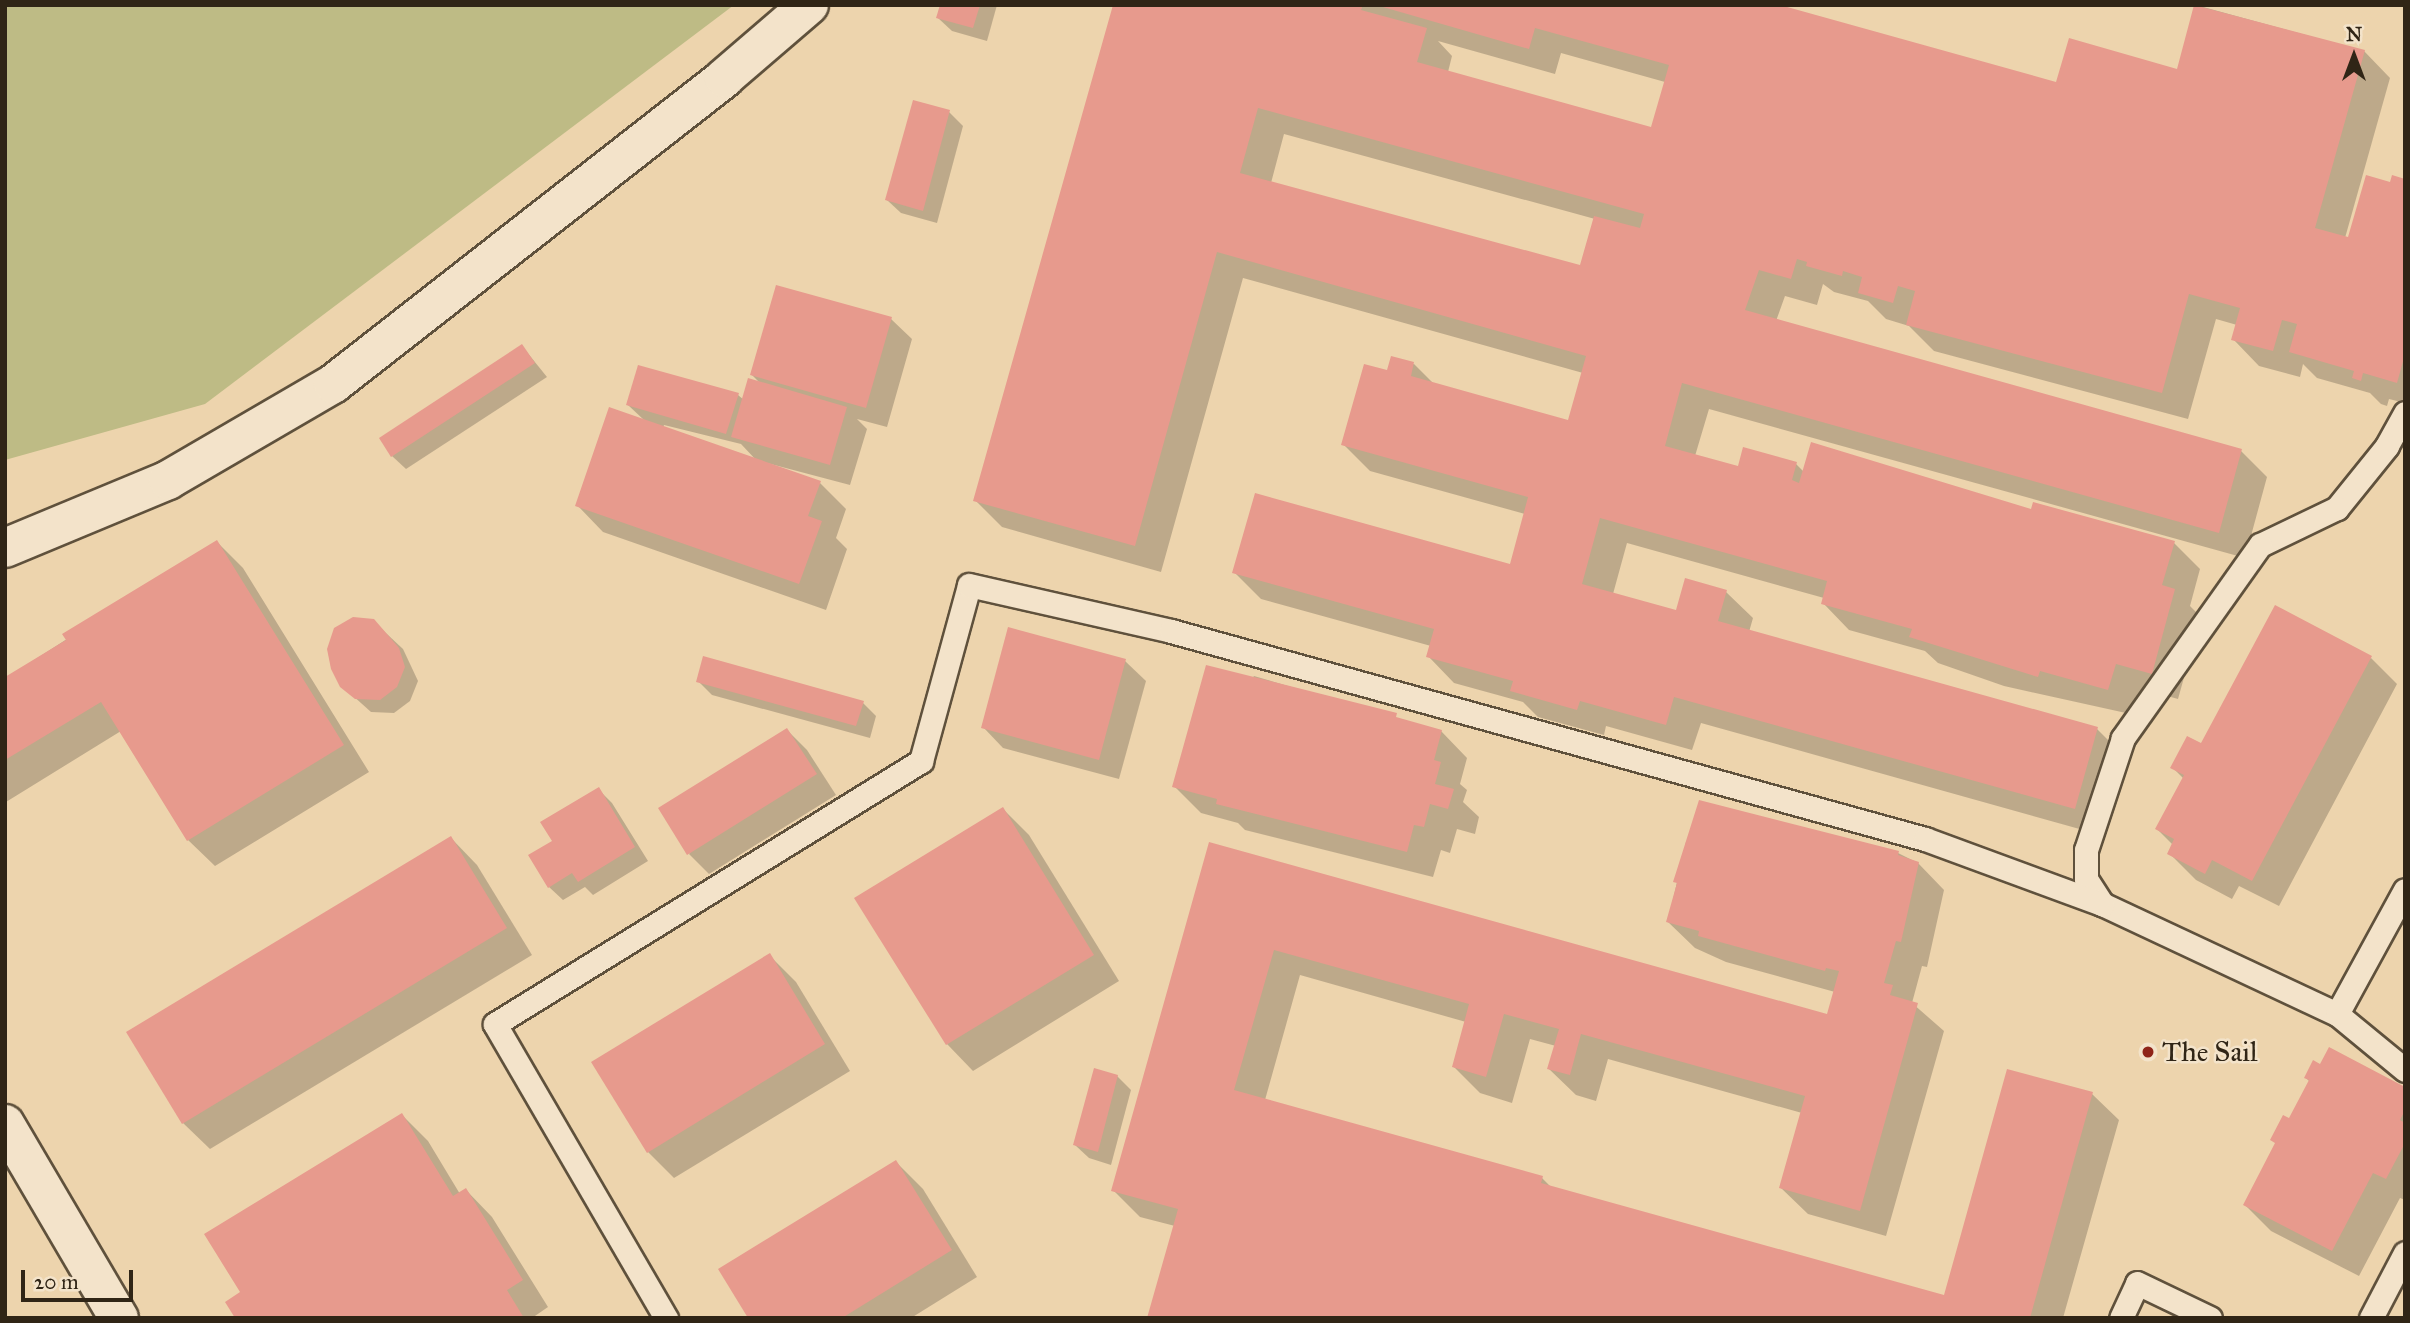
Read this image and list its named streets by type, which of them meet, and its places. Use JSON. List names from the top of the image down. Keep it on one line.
{"places":["The Sail"],"scale_bar":"20 m","north":"top"}
